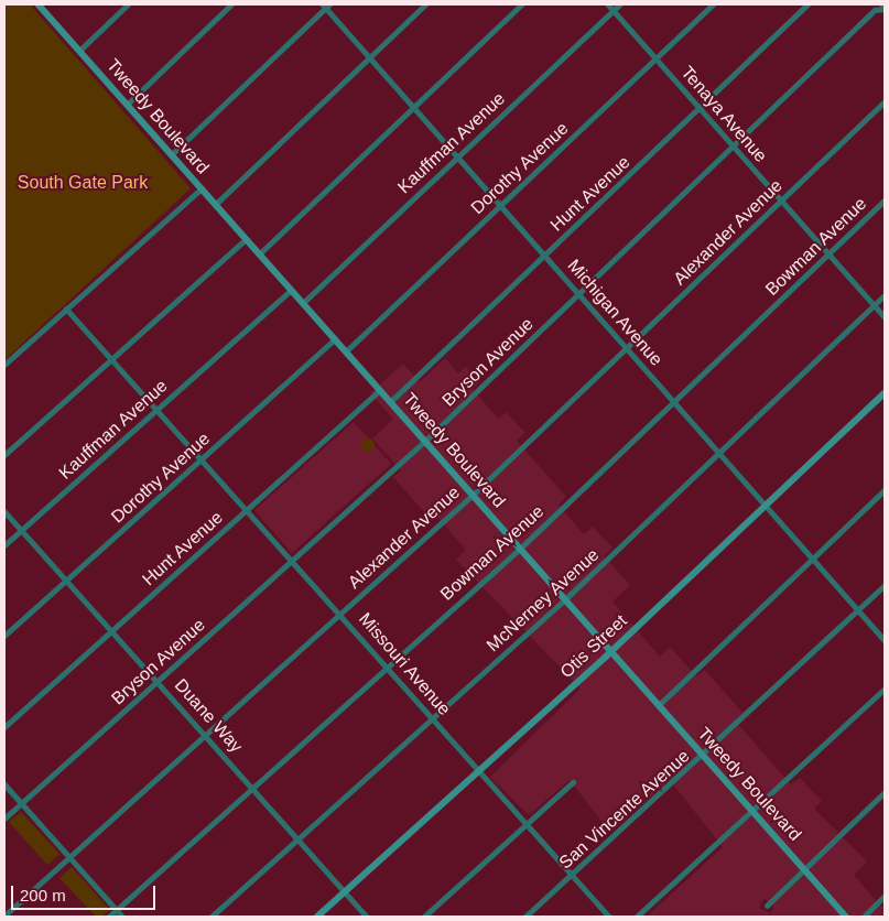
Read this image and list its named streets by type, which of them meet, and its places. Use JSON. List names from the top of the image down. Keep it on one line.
{"streets":{"main road":["Tweedy Boulevard","Otis Street"],"street":["Tenaya Avenue","Kauffman Avenue","Dorothy Avenue","Hunt Avenue","Alexander Avenue","Bowman Avenue","Michigan Avenue","Bryson Avenue","McNerney Avenue","Missouri Avenue","Duane Way","San Vincente Avenue"]},"crossings":[["Tenaya Avenue","Kauffman Avenue"],["Tenaya Avenue","Dorothy Avenue"],["Tenaya Avenue","Hunt Avenue"],["Tenaya Avenue","Alexander Avenue"],["Tenaya Avenue","Bowman Avenue"],["Tenaya Avenue","Bryson Avenue"],["Tenaya Avenue","McNerney Avenue"],["Tweedy Boulevard","Kauffman Avenue"],["Tweedy Boulevard","Dorothy Avenue"],["Tweedy Boulevard","Hunt Avenue"],["Tweedy Boulevard","Alexander Avenue"],["Tweedy Boulevard","Bowman Avenue"],["Tweedy Boulevard","Bryson Avenue"],["Tweedy Boulevard","McNerney Avenue"],["Tweedy Boulevard","Otis Street"],["Tweedy Boulevard","San Vincente Avenue"],["Kauffman Avenue","Michigan Avenue"],["Kauffman Avenue","Missouri Avenue"],["Kauffman Avenue","Duane Way"],["Dorothy Avenue","Michigan Avenue"],["Dorothy Avenue","Missouri Avenue"],["Dorothy Avenue","Duane Way"],["Hunt Avenue","Michigan Avenue"],["Hunt Avenue","Missouri Avenue"],["Hunt Avenue","Duane Way"],["Alexander Avenue","Michigan Avenue"],["Alexander Avenue","Missouri Avenue"],["Alexander Avenue","Duane Way"],["Bowman Avenue","Michigan Avenue"],["Bowman Avenue","Missouri Avenue"],["Bowman Avenue","Duane Way"],["Michigan Avenue","Bryson Avenue"],["Michigan Avenue","McNerney Avenue"],["Michigan Avenue","Otis Street"],["Michigan Avenue","San Vincente Avenue"],["Bryson Avenue","Missouri Avenue"],["Bryson Avenue","Duane Way"],["McNerney Avenue","Missouri Avenue"],["McNerney Avenue","Duane Way"],["Otis Street","Missouri Avenue"],["Otis Street","Duane Way"],["Missouri Avenue","San Vincente Avenue"]],"parks":["South Gate Park"],"scale_bar":"200 m"}
